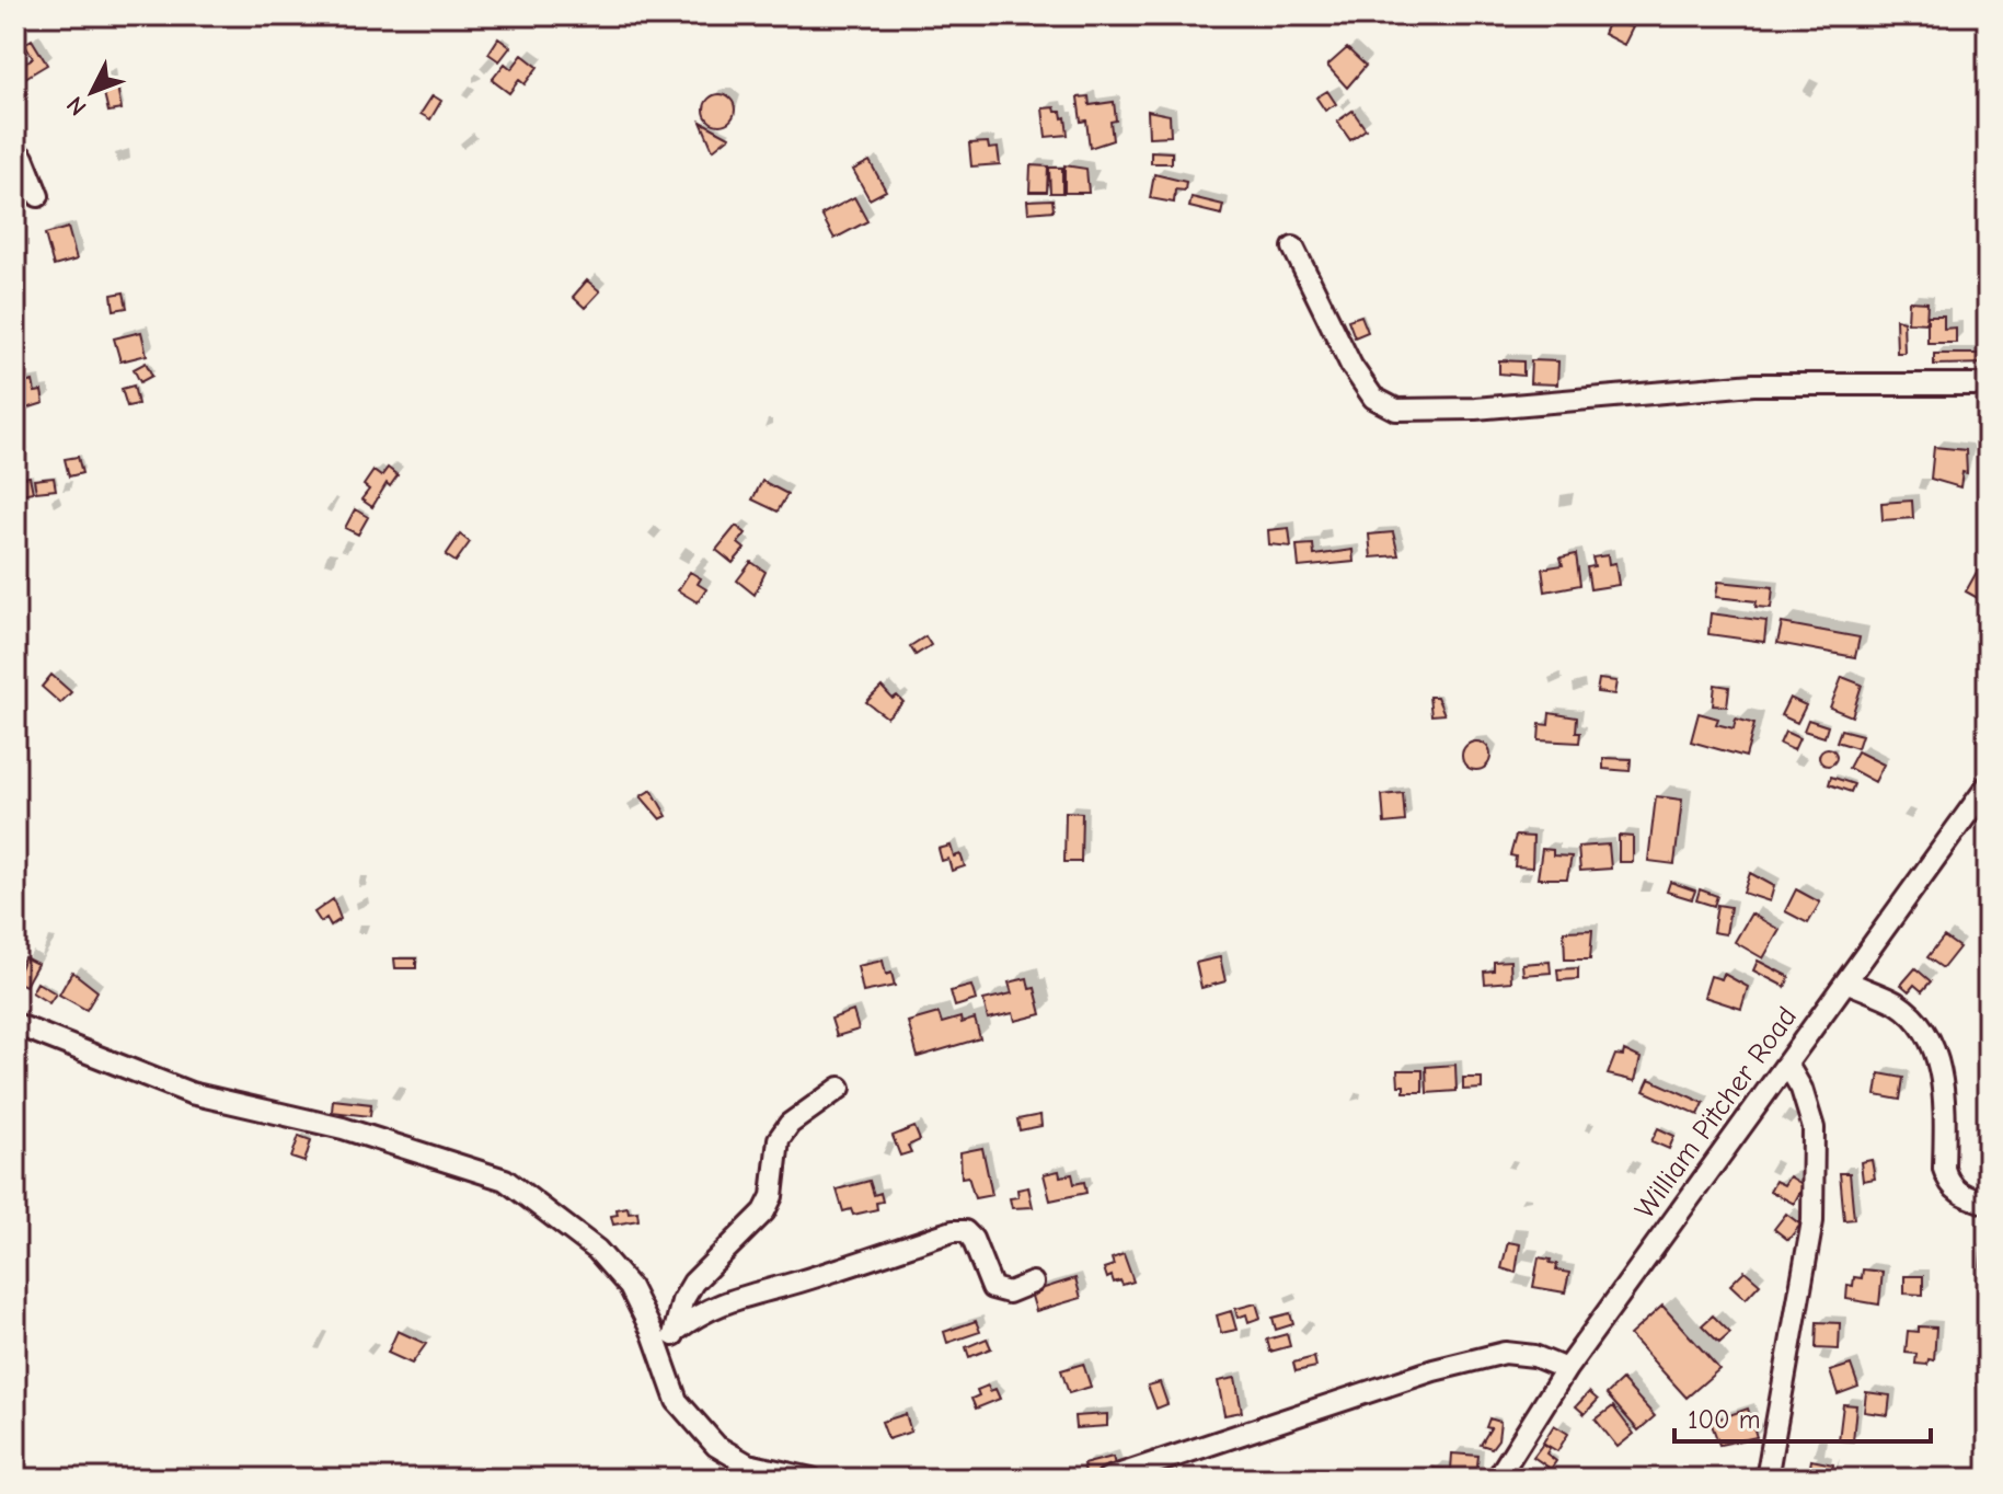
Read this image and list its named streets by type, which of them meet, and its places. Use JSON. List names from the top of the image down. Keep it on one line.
{"streets":{"street":["William Pitcher Road"]},"scale_bar":"100 m","north":"bottom left"}
